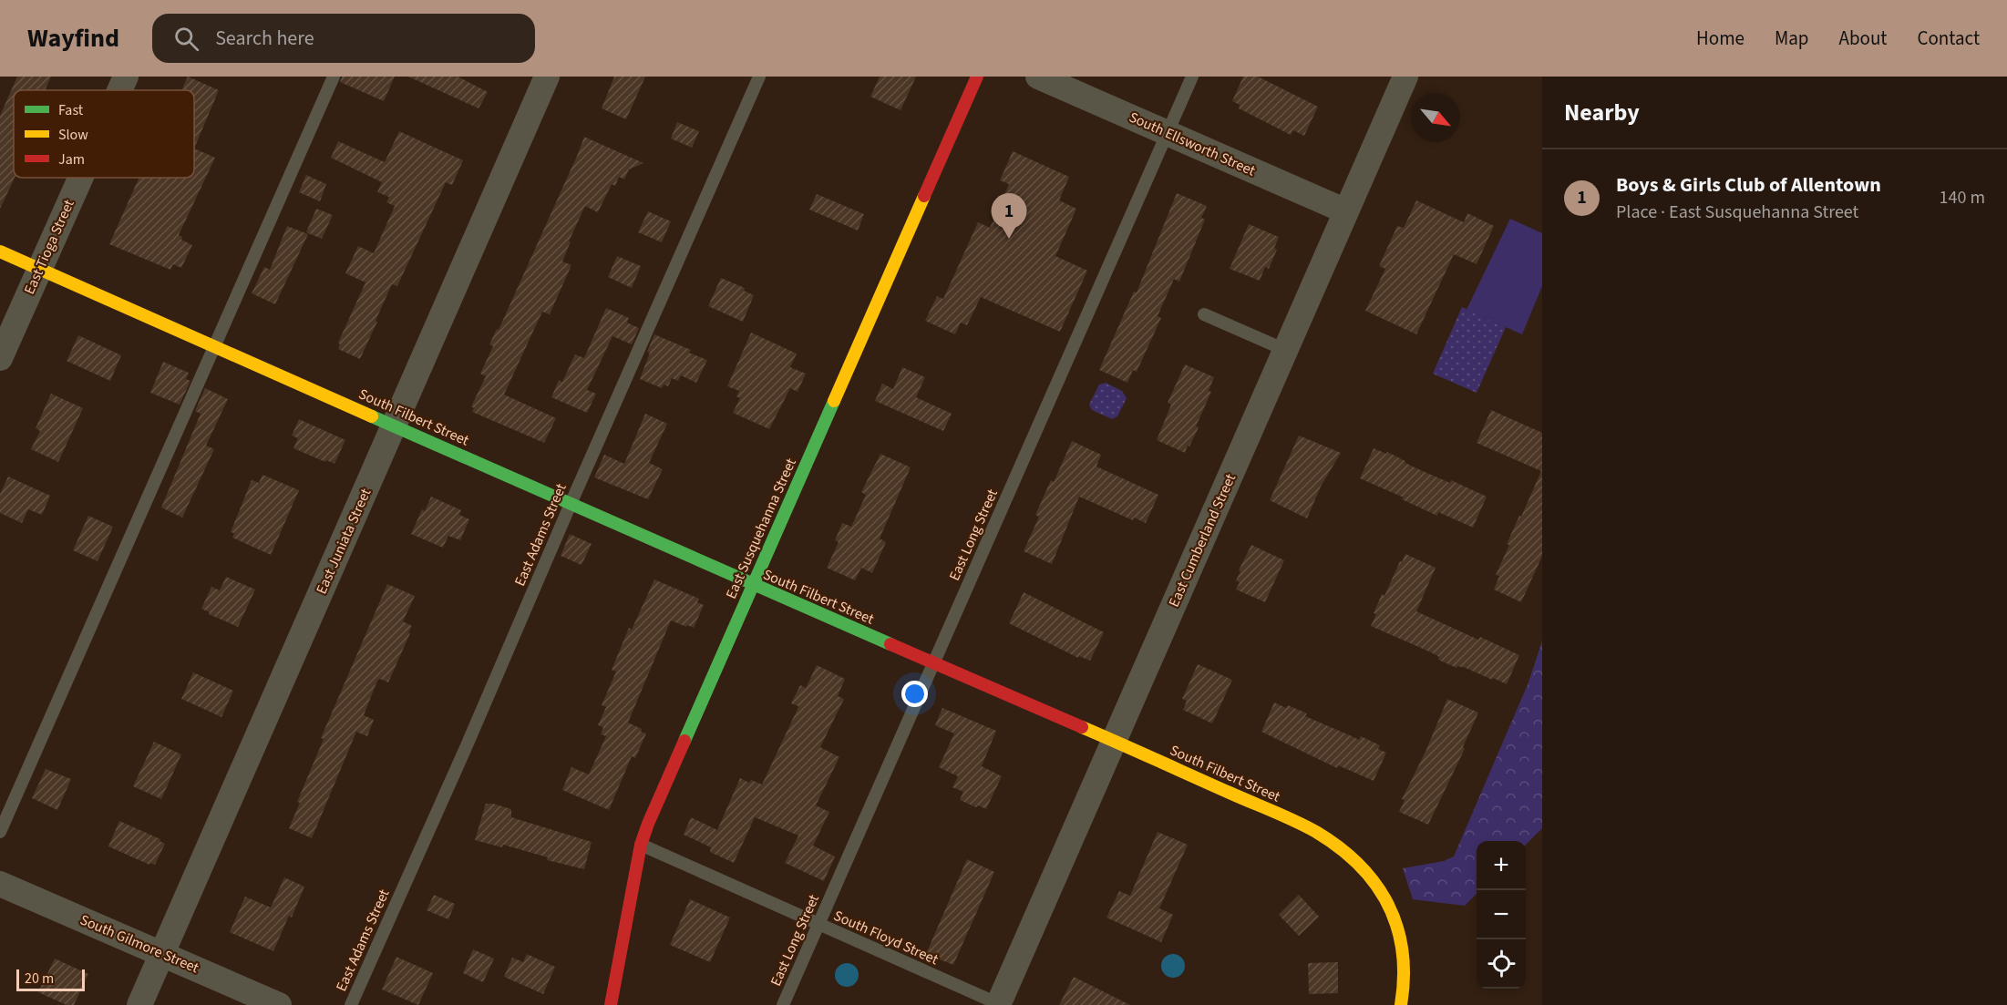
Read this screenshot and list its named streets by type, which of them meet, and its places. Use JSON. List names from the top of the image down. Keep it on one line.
{"streets":{"street":["South Ellsworth Street","East Tioga Street","South Filbert Street","East Susquehanna Street","East Cumberland Street","East Juniata Street","South Gilmore Street"],"lane":["East Adams Street","East Long Street","South Floyd Street"]},"crossings":[["South Ellsworth Street","East Long Street"],["South Ellsworth Street","East Cumberland Street"],["East Tioga Street","South Filbert Street"],["South Filbert Street","East Susquehanna Street"],["South Filbert Street","East Adams Street"],["South Filbert Street","East Long Street"],["South Filbert Street","East Cumberland Street"],["South Filbert Street","East Juniata Street"],["East Susquehanna Street","South Floyd Street"],["East Long Street","South Floyd Street"],["East Cumberland Street","South Floyd Street"],["East Juniata Street","South Gilmore Street"]],"legend":["Fast","Slow","Jam"],"scale_bar":"20 m","north":"bottom right","page":{"header":"Wayfind","search":"Search here","nav":["Home","Map","About","Contact"],"heading":"Nearby","list":[{"mark":"1","name":"Boys & Girls Club of Allentown","note":"Place · East Susquehanna Street","value":"140 m"}],"pins":"1","map_buttons":["+","−"],"scale":"20 m"}}
